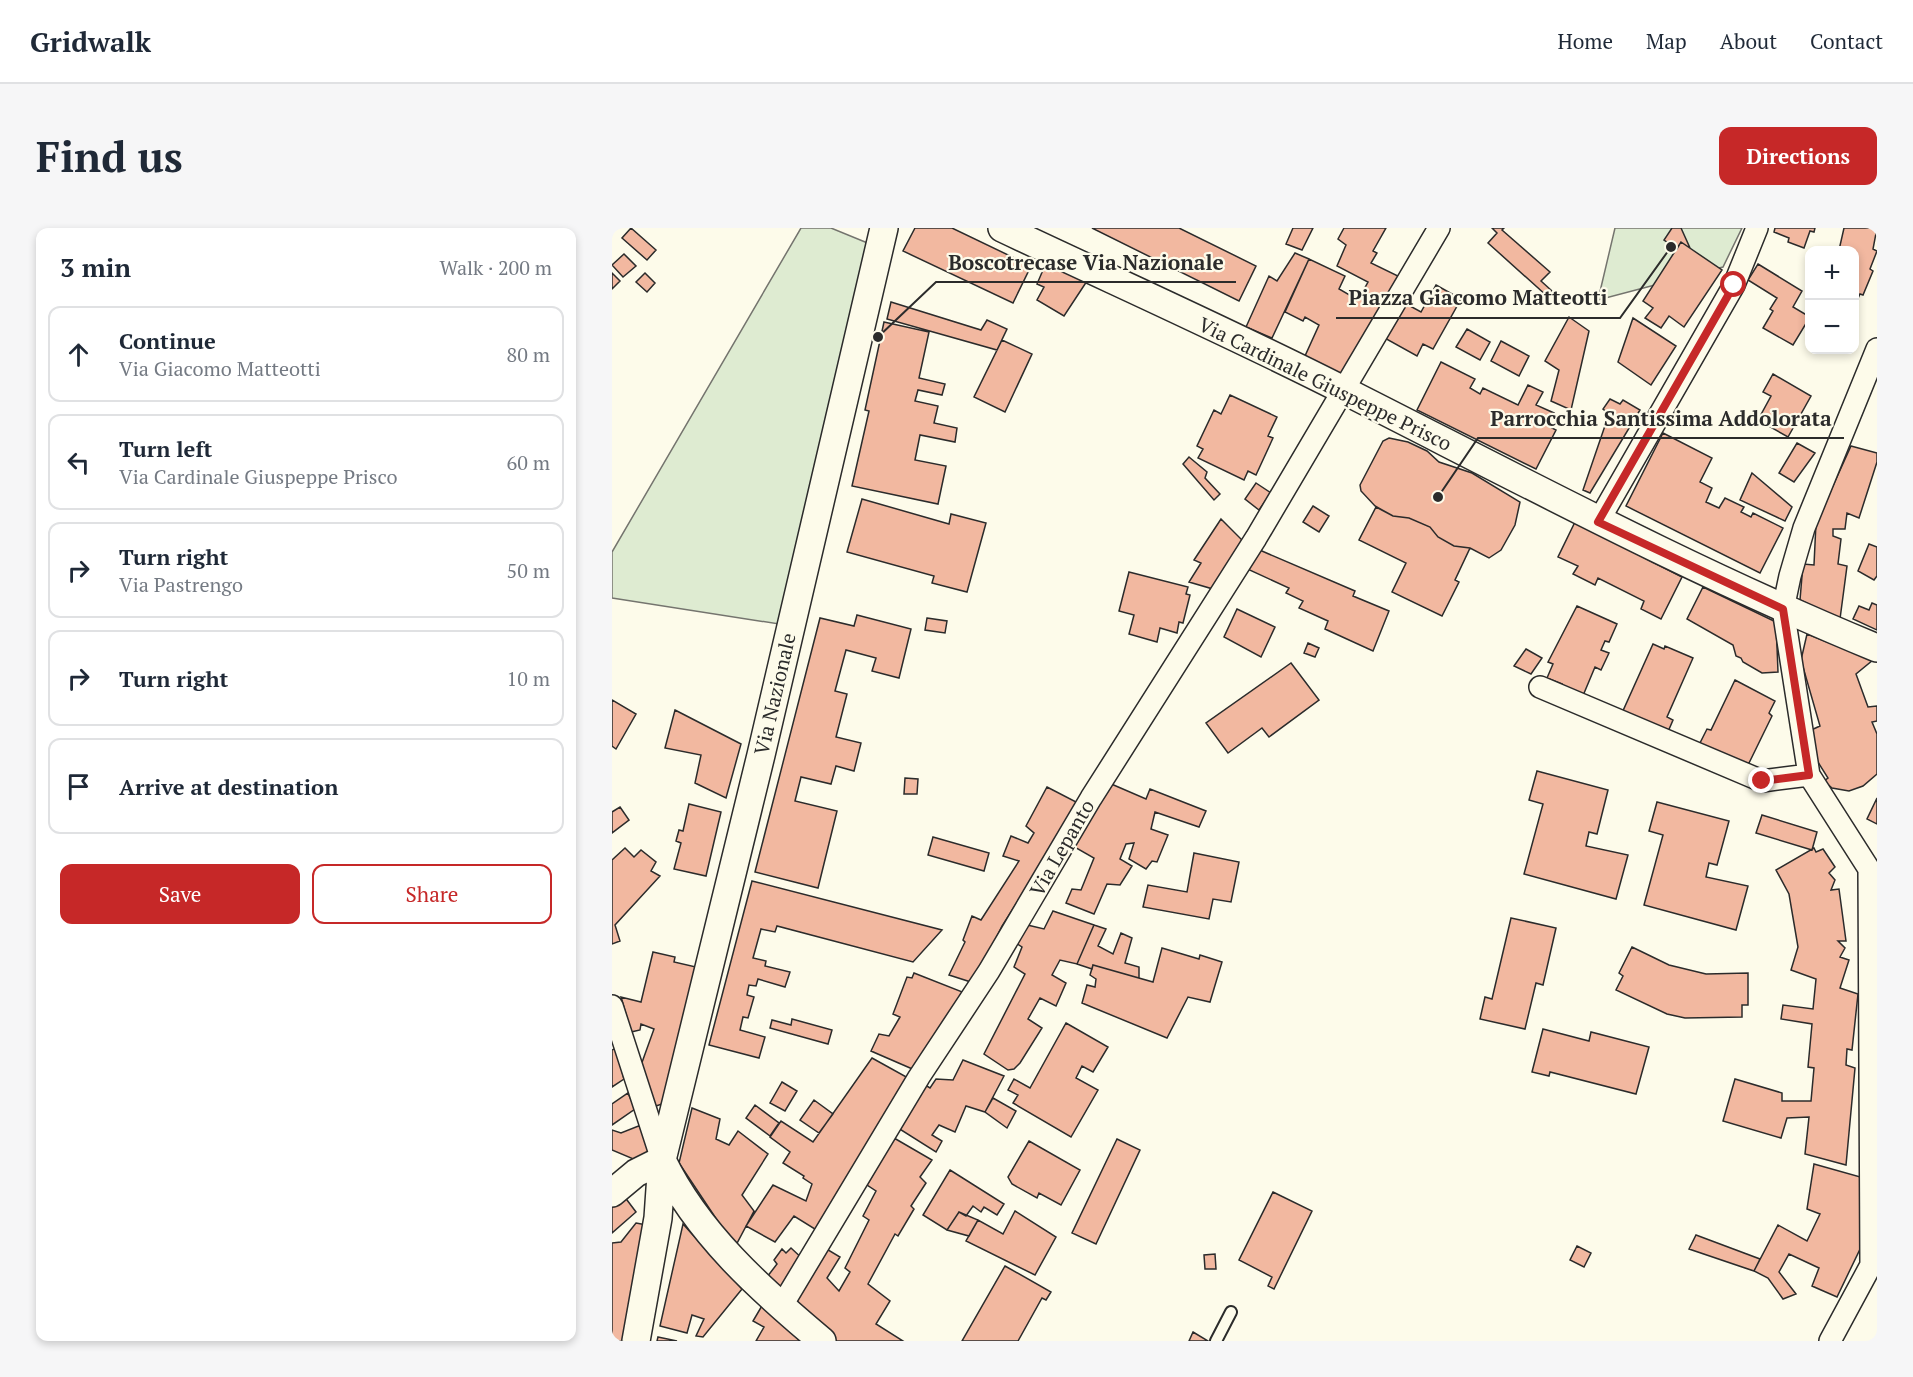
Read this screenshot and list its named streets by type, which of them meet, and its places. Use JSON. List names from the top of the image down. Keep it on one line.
{"streets":{"street":["Via Cardinale Giuspeppe Prisco","Via Nazionale","Via Lepanto"]},"crossings":[["Via Cardinale Giuspeppe Prisco","Via Lepanto"]],"places":["Piazza Giacomo Matteotti","Boscotrecase Via Nazionale","Parrocchia Santissima Addolorata"],"page":{"header":"Gridwalk","nav":["Home","Map","About","Contact"],"buttons":["Directions",["Save","Share"]],"title":"Find us","heading":["3 min","Walk · 200 m"],"map_buttons":["+","−"],"list":[["Continue","Via Giacomo Matteotti","80 m"],["Turn left","Via Cardinale Giuspeppe Prisco","60 m"],["Turn right","Via Pastrengo","50 m"],["Turn right","10 m"],"Arrive at destination"]}}
